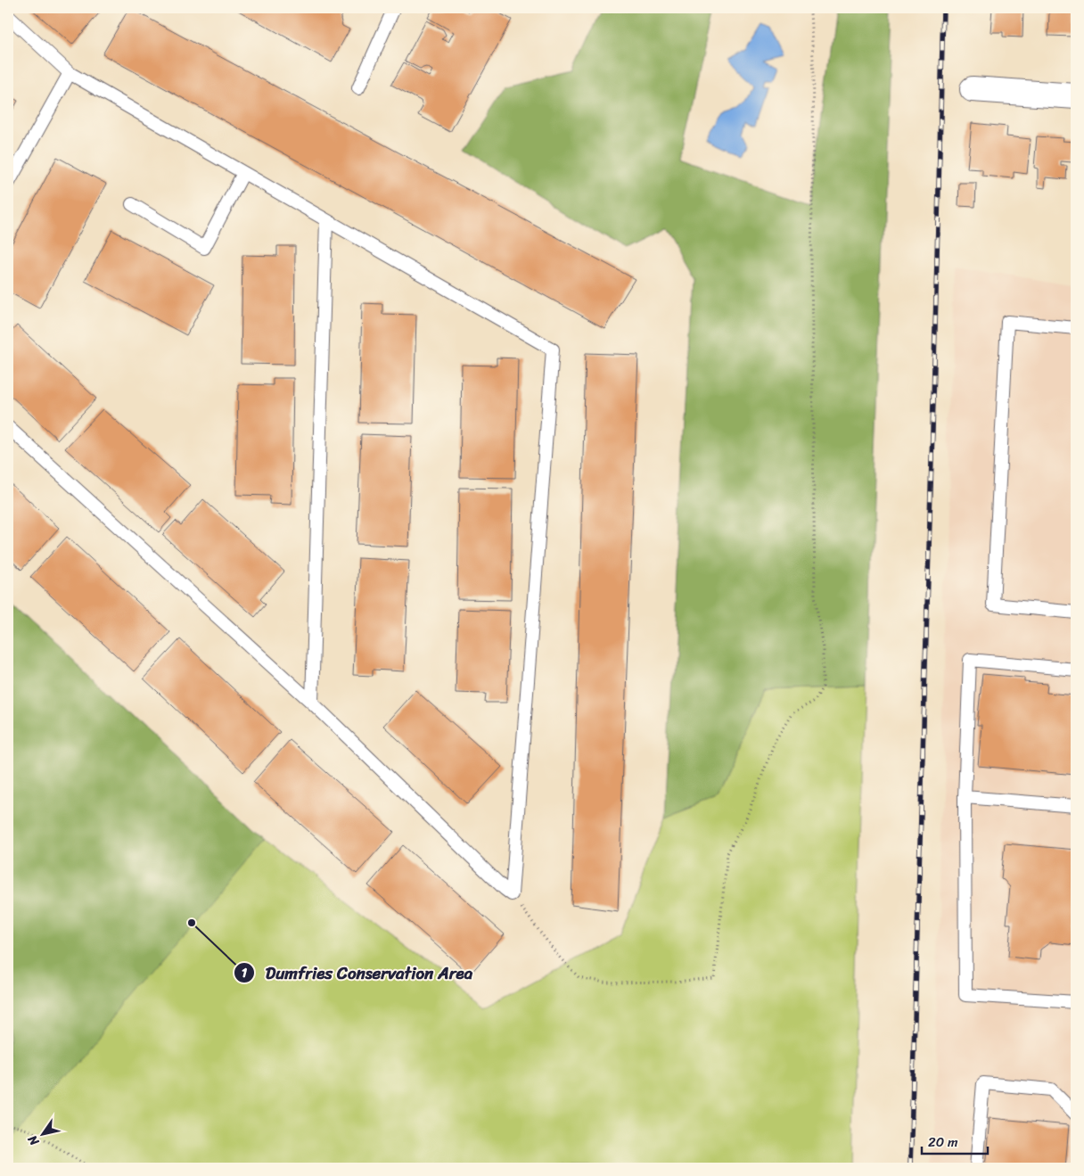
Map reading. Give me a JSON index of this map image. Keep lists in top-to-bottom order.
{
  "places": ["Dumfries Conservation Area"],
  "scale_bar": "20 m",
  "north": "bottom left"
}
